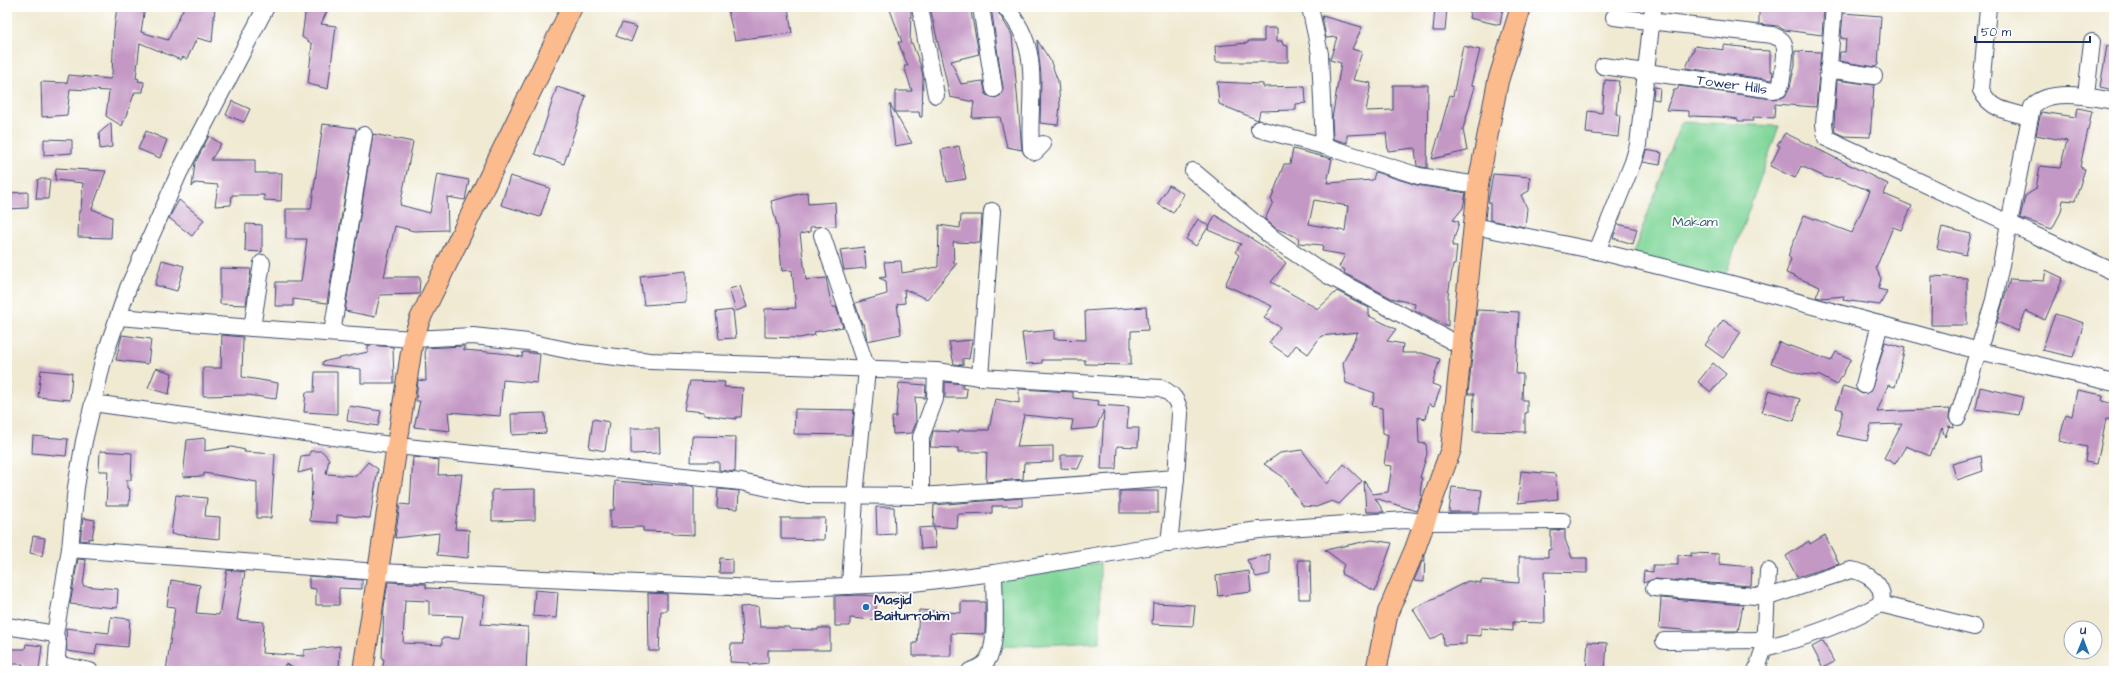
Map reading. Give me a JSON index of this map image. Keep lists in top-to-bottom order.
{
  "streets": {
    "street": ["Tower Hills"]
  },
  "parks": ["Makam"],
  "places": ["Masjid Baiturrohim"],
  "scale_bar": "50 m",
  "north": "top"
}
